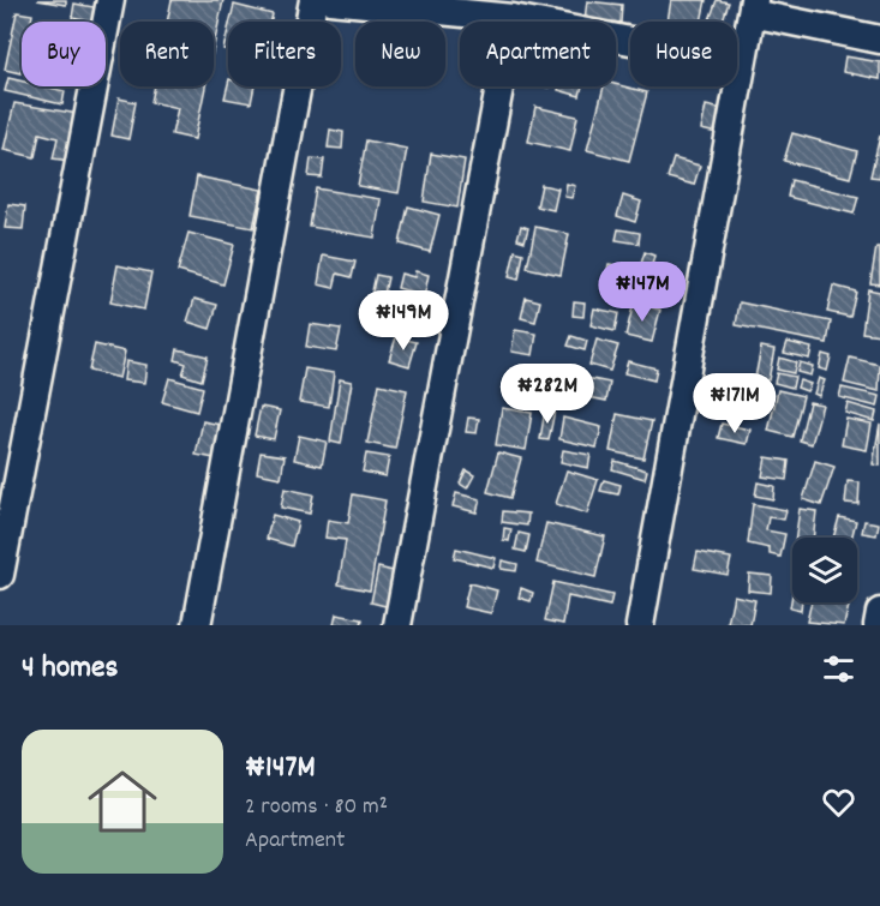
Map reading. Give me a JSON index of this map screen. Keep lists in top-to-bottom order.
{
  "page": {
    "chip": [
      "Buy",
      "Rent",
      "Filters",
      "New",
      "Apartment",
      "House"
    ],
    "price": [
      "₦147M",
      "₦149M",
      "₦282M",
      "₦171M"
    ],
    "heading": "4 homes",
    "list": [
      {
        "name": "₦147M",
        "note": "2 rooms · 80 m² · Apartment"
      }
    ]
  }
}
